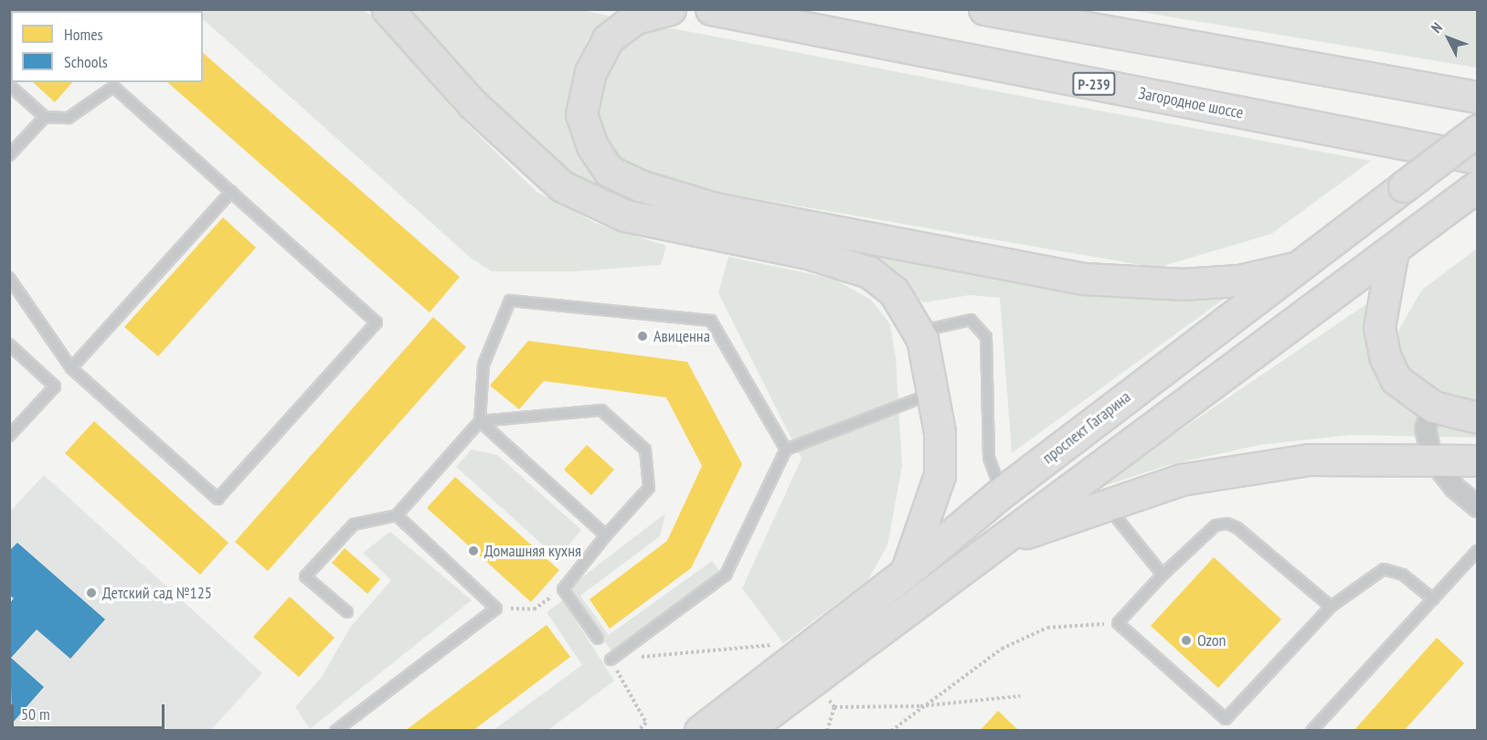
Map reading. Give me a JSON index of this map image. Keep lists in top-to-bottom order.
{
  "streets": {
    "main road": ["Р-239", "Загородное шоссе", "проспект Гагарина"]
  },
  "places": [
    "Авиценна",
    "Домашняя кухня",
    "Детский сад №125",
    "Ozon"
  ],
  "legend": ["Homes", "Schools"],
  "scale_bar": "50 m",
  "north": "top left"
}
